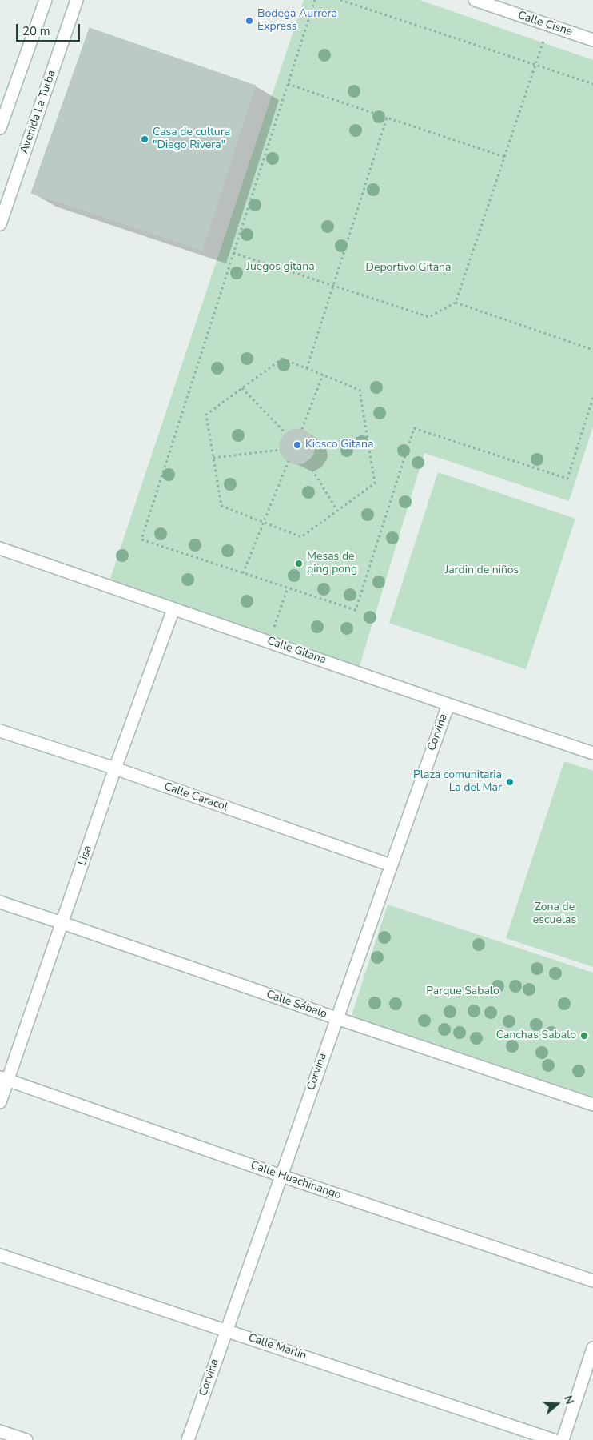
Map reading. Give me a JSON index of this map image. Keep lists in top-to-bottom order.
{
  "streets": {
    "street": [
      "Calle Cisne",
      "Avenida La Turba",
      "Calle Gitana",
      "Corvina",
      "Calle Caracol",
      "Lisa",
      "Calle Sábalo",
      "Calle Huachinango",
      "Calle Marlín"
    ]
  },
  "crossings": [
    ["Calle Gitana", "Corvina"],
    ["Calle Gitana", "Lisa"],
    ["Corvina", "Calle Caracol"],
    ["Corvina", "Calle Sábalo"],
    ["Corvina", "Calle Huachinango"],
    ["Corvina", "Calle Marlín"],
    ["Calle Caracol", "Lisa"],
    ["Lisa", "Calle Sábalo"],
    ["Lisa", "Calle Huachinango"]
  ],
  "parks": [
    "Juegos gitana",
    "Deportivo Gitana",
    "Jardin de niños",
    "Zona de escuelas",
    "Parque Sabalo"
  ],
  "places": [
    "Bodega Aurrera Express",
    "Casa de cultura \"Diego Rivera\"",
    "Kiosco Gitana",
    "Mesas de ping pong",
    "Plaza comunitaria La del Mar",
    "Canchas Sabalo"
  ],
  "scale_bar": "20 m",
  "north": "right"
}
